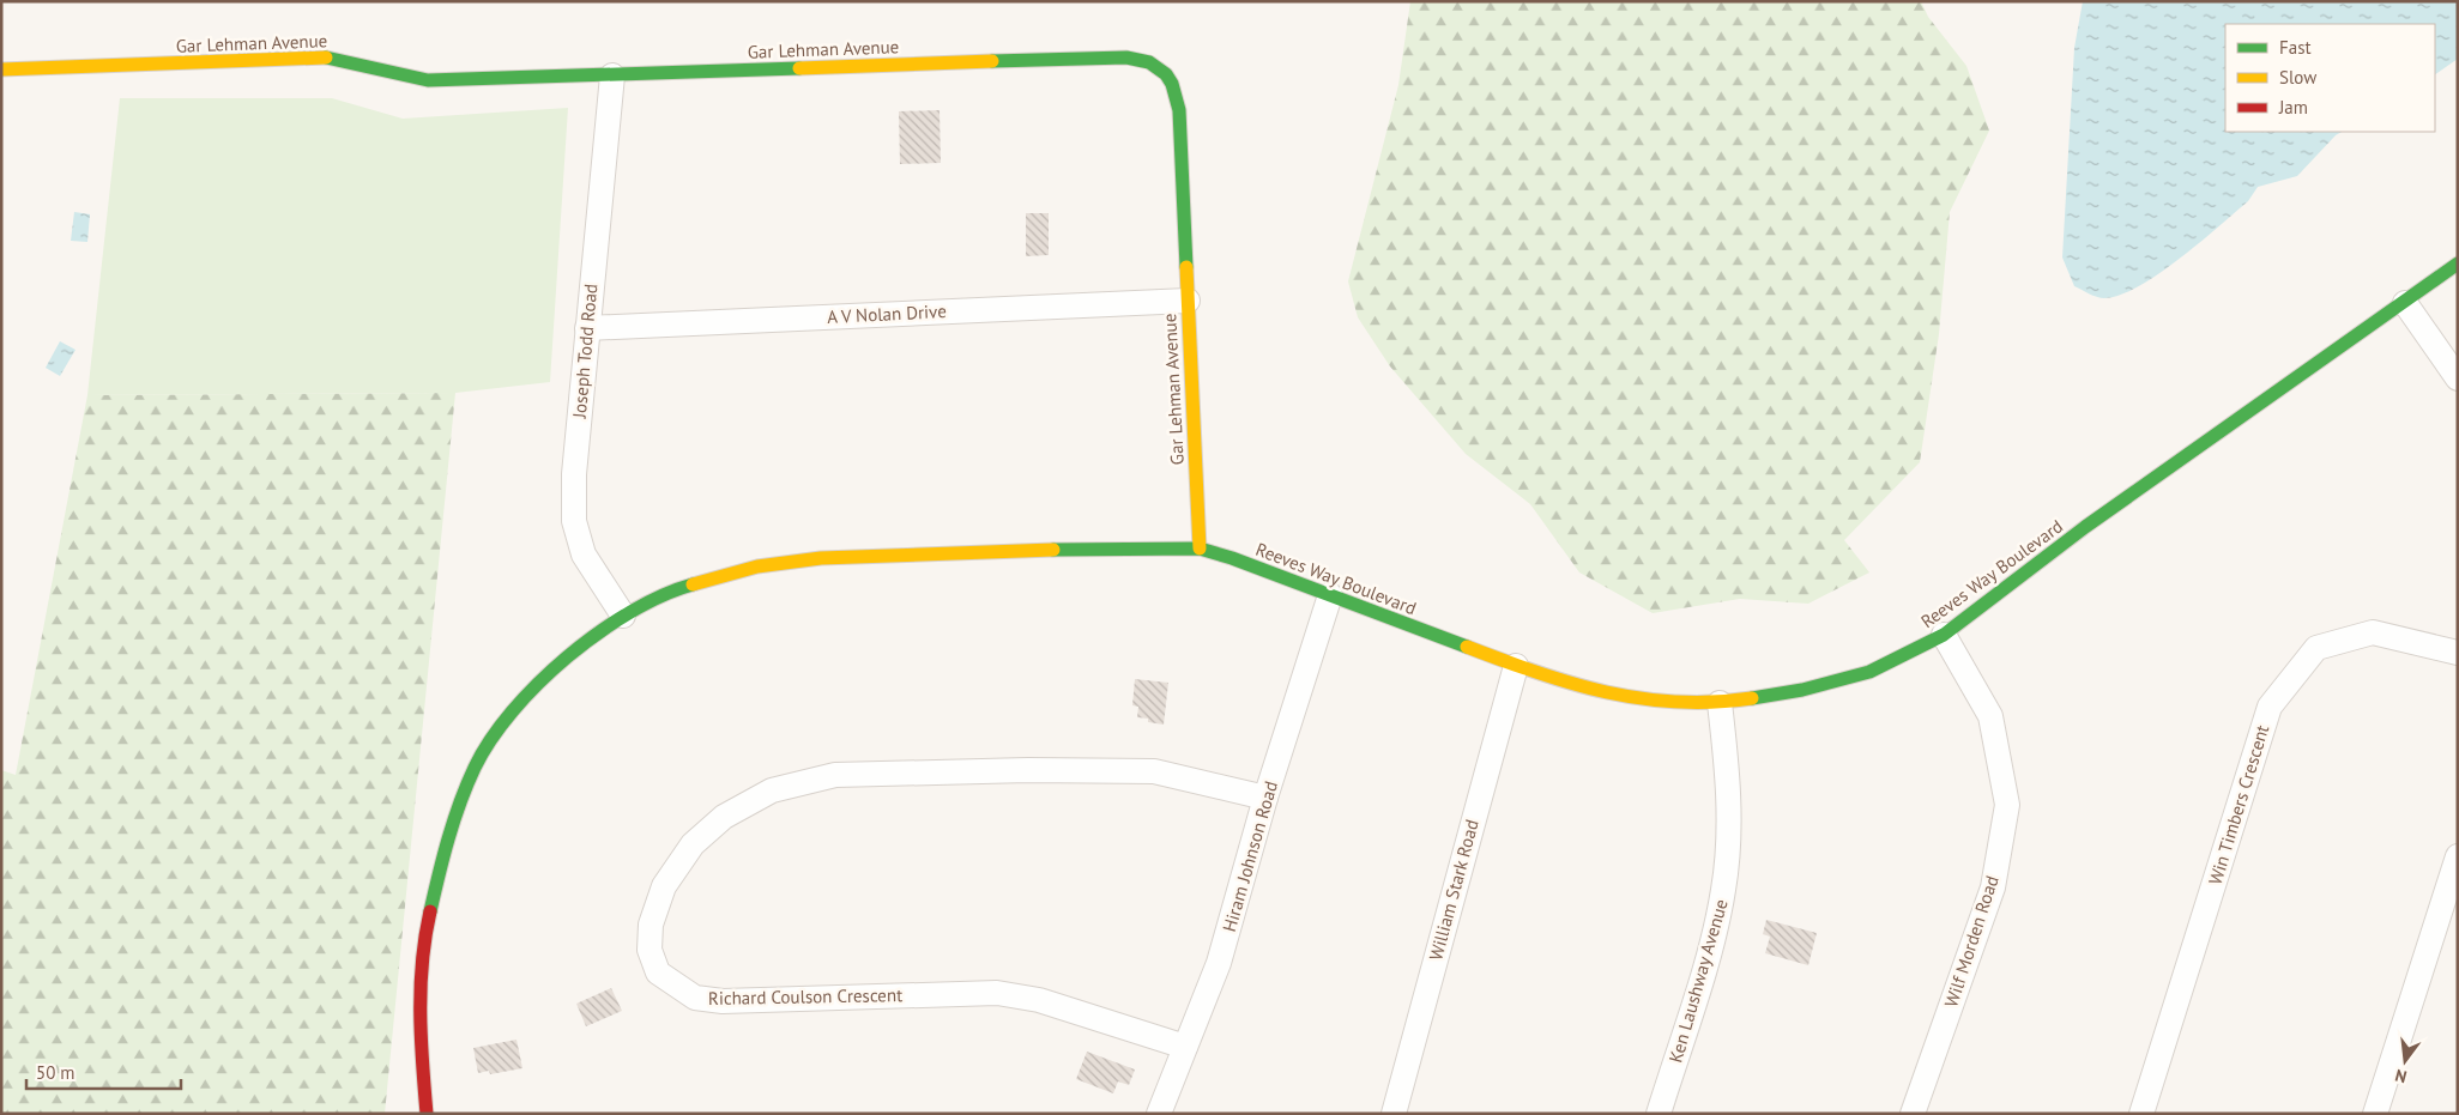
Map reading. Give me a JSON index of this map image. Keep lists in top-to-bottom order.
{
  "streets": {
    "street": [
      "Gar Lehman Avenue",
      "A V Nolan Drive",
      "Joseph Todd Road",
      "Reeves Way Boulevard",
      "Win Timbers Crescent",
      "Hiram Johnson Road",
      "William Stark Road",
      "Wilf Morden Road",
      "Ken Laushway Avenue",
      "Richard Coulson Crescent"
    ]
  },
  "crossings": [
    ["Gar Lehman Avenue", "A V Nolan Drive"],
    ["Gar Lehman Avenue", "Joseph Todd Road"],
    ["Gar Lehman Avenue", "Reeves Way Boulevard"],
    ["A V Nolan Drive", "Joseph Todd Road"],
    ["Joseph Todd Road", "Reeves Way Boulevard"],
    ["Reeves Way Boulevard", "Hiram Johnson Road"],
    ["Reeves Way Boulevard", "William Stark Road"],
    ["Reeves Way Boulevard", "Wilf Morden Road"],
    ["Reeves Way Boulevard", "Ken Laushway Avenue"],
    ["Hiram Johnson Road", "Richard Coulson Crescent"]
  ],
  "legend": ["Fast", "Slow", "Jam"],
  "scale_bar": "50 m",
  "north": "bottom"
}
